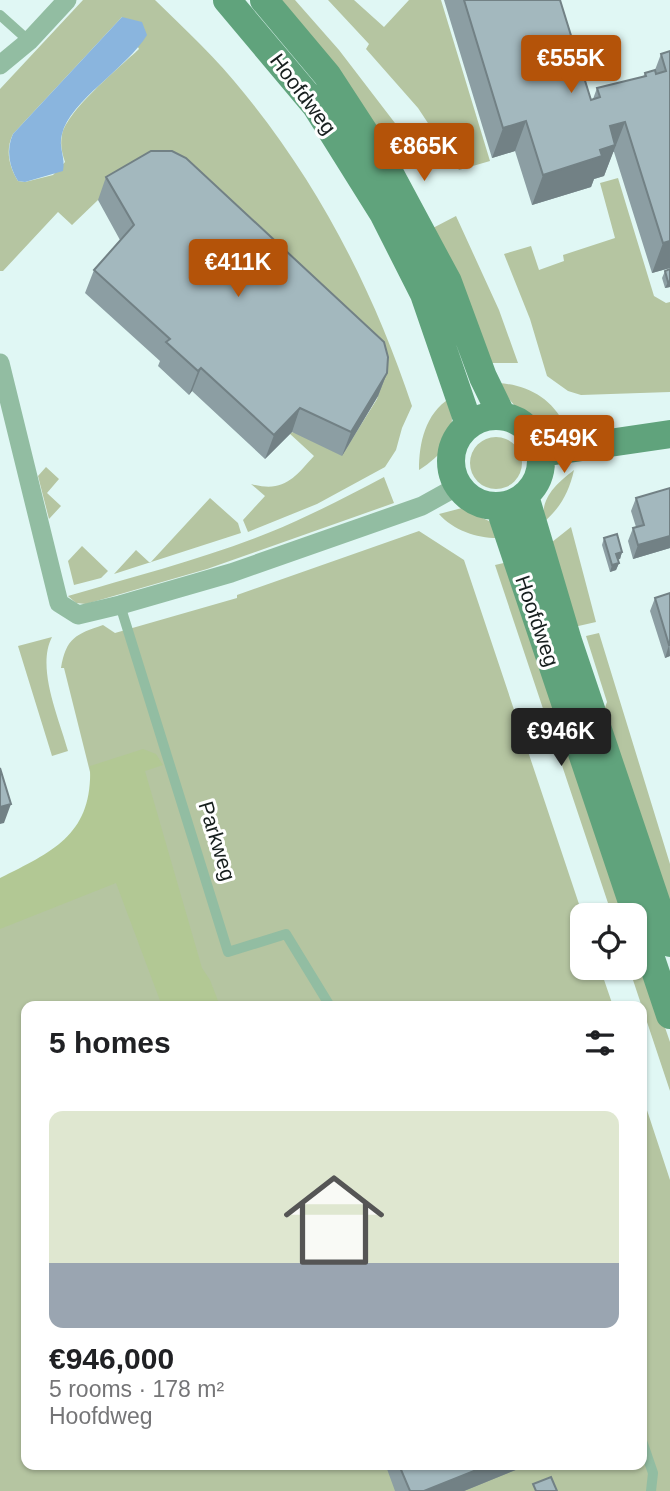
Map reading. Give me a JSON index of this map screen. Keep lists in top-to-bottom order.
{
  "streets": {
    "main road": ["Hoofdweg"],
    "lane": ["Parkweg"]
  },
  "page": {
    "price": [
      "€555K",
      "€865K",
      "€411K",
      "€549K",
      "€946K"
    ],
    "heading": "5 homes",
    "list": [
      {
        "name": "€946,000",
        "note": "5 rooms · 178 m² · Hoofdweg"
      }
    ]
  }
}
